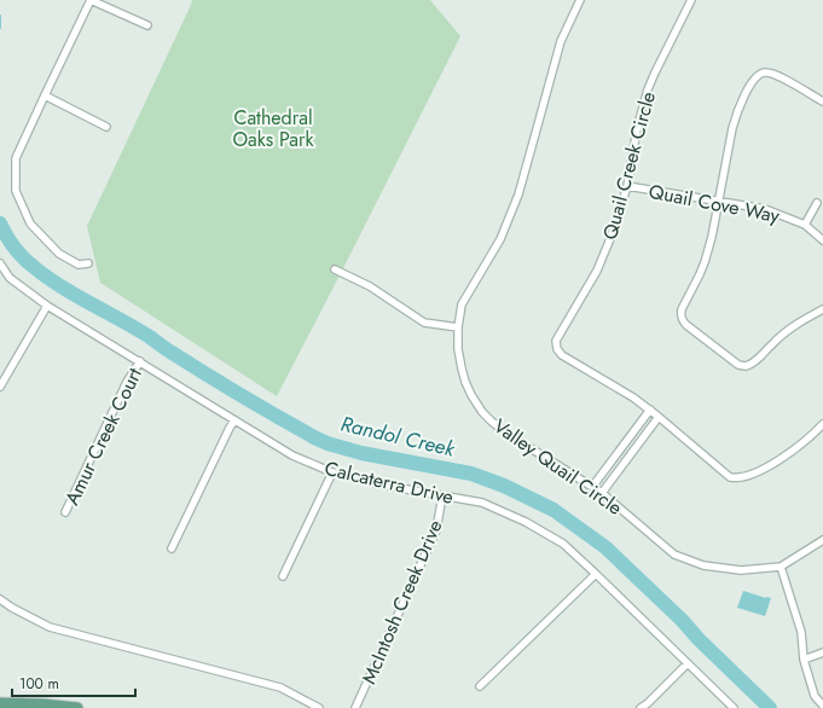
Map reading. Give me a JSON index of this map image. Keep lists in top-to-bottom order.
{
  "streets": {
    "street": [
      "Quail Creek Circle",
      "Quail Cove Way",
      "Amur Creek Court",
      "Valley Quail Circle",
      "Calcaterra Drive",
      "McIntosh Creek Drive"
    ]
  },
  "crossings": [
    ["Quail Creek Circle", "Quail Cove Way"],
    ["Amur Creek Court", "Calcaterra Drive"],
    ["Calcaterra Drive", "McIntosh Creek Drive"]
  ],
  "water": ["Randol Creek"],
  "parks": ["Cathedral Oaks Park"],
  "scale_bar": "100 m"
}
